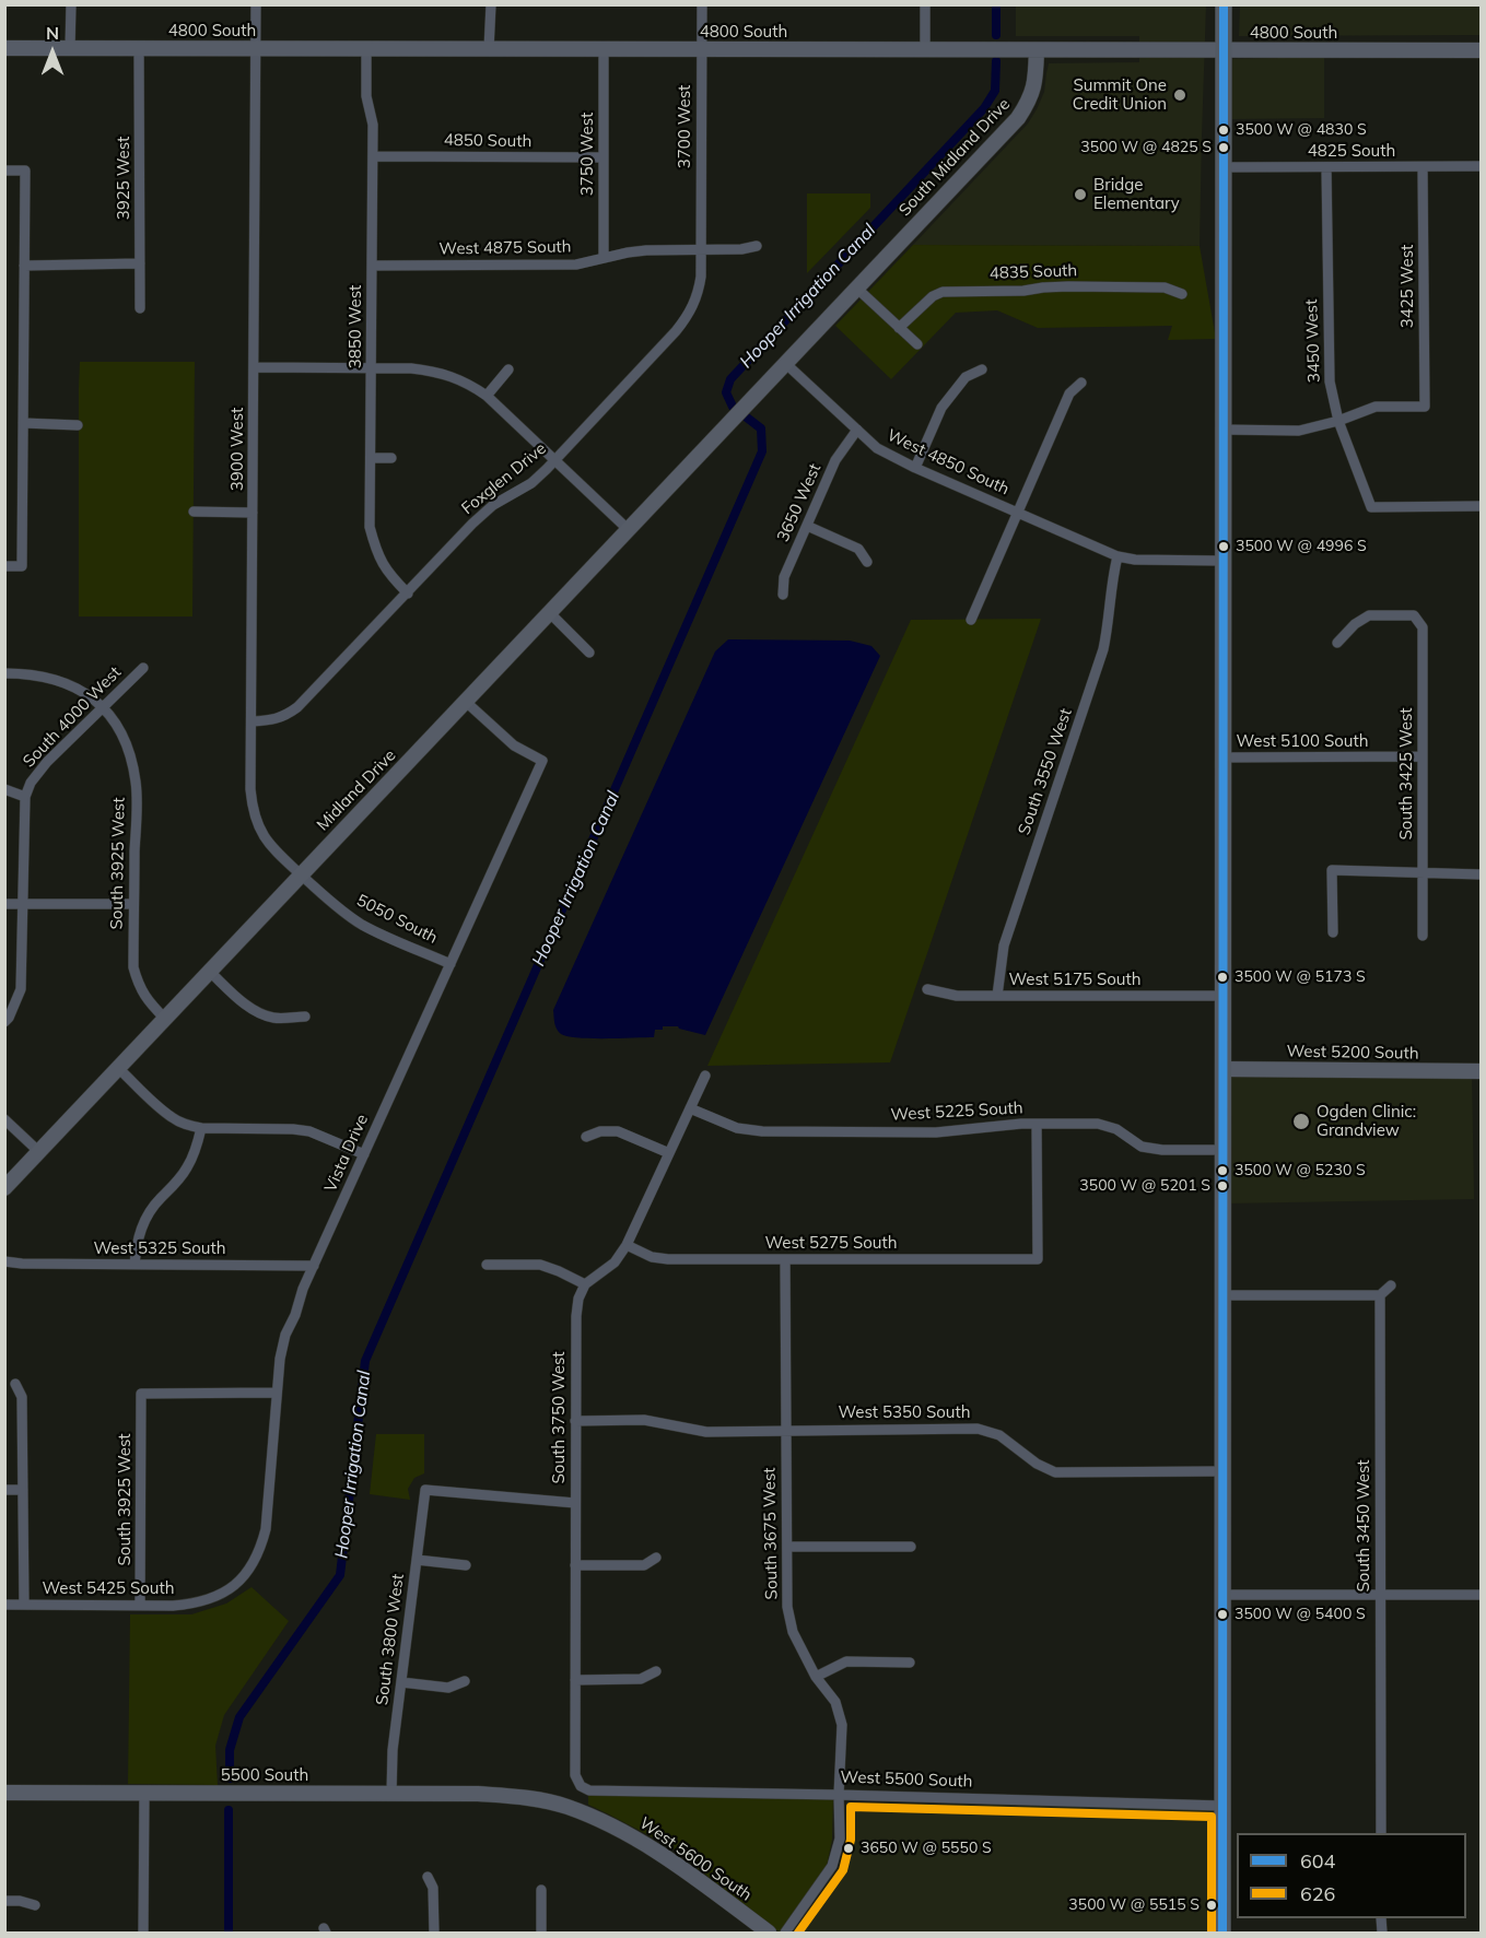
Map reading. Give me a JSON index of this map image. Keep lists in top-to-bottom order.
{
  "streets": {
    "street": [
      "4800 South",
      "3700 West",
      "4850 South",
      "4825 South",
      "3750 West",
      "South Midland Drive",
      "3925 West",
      "West 4875 South",
      "4835 South",
      "3425 West",
      "3850 West",
      "3450 West",
      "3900 West",
      "West 4850 South",
      "Foxglen Drive",
      "3650 West",
      "South 4000 West",
      "West 5100 South",
      "South 3550 West",
      "South 3425 West",
      "Midland Drive",
      "South 3925 West",
      "5050 South",
      "West 5175 South",
      "West 5200 South",
      "West 5225 South",
      "Vista Drive",
      "West 5275 South",
      "West 5325 South",
      "West 5350 South",
      "South 3750 West",
      "South 3450 West",
      "South 3675 West",
      "West 5425 South",
      "South 3800 West",
      "5500 South",
      "West 5500 South",
      "West 5600 South"
    ]
  },
  "crossings": [
    ["4800 South", "3700 West"],
    ["4800 South", "3750 West"],
    ["4800 South", "South Midland Drive"],
    ["4800 South", "3925 West"],
    ["4800 South", "3850 West"],
    ["4800 South", "3900 West"],
    ["3700 West", "West 4875 South"],
    ["3700 West", "Foxglen Drive"],
    ["4850 South", "3750 West"],
    ["4850 South", "3850 West"],
    ["4825 South", "3425 West"],
    ["4825 South", "3450 West"],
    ["3750 West", "West 4875 South"],
    ["South Midland Drive", "West 4850 South"],
    ["South Midland Drive", "Midland Drive"],
    ["West 4875 South", "3850 West"],
    ["West 4875 South", "Foxglen Drive"],
    ["3425 West", "3450 West"],
    ["3850 West", "Foxglen Drive"],
    ["3900 West", "Foxglen Drive"],
    ["3900 West", "Midland Drive"],
    ["3900 West", "5050 South"],
    ["West 4850 South", "3650 West"],
    ["West 4850 South", "South 3550 West"],
    ["South 4000 West", "South 3925 West"],
    ["West 5100 South", "South 3425 West"],
    ["South 3550 West", "West 5175 South"],
    ["Midland Drive", "South 3925 West"],
    ["Midland Drive", "5050 South"],
    ["Midland Drive", "Vista Drive"],
    ["South 3925 West", "Vista Drive"],
    ["South 3925 West", "West 5425 South"],
    ["5050 South", "Vista Drive"],
    ["West 5225 South", "West 5275 South"],
    ["Vista Drive", "West 5325 South"],
    ["Vista Drive", "West 5425 South"],
    ["West 5275 South", "South 3675 West"],
    ["West 5350 South", "South 3750 West"],
    ["West 5350 South", "South 3675 West"],
    ["South 3750 West", "South 3800 West"],
    ["South 3750 West", "West 5500 South"],
    ["South 3675 West", "West 5500 South"],
    ["South 3800 West", "5500 South"],
    ["5500 South", "West 5600 South"]
  ],
  "water": ["Hooper Irrigation Canal"],
  "places": [
    "Summit One Credit Union",
    "3500 W @ 4830 S",
    "3500 W @ 4825 S",
    "Bridge Elementary",
    "3500 W @ 4996 S",
    "3500 W @ 5173 S",
    "Ogden Clinic: Grandview",
    "3500 W @ 5230 S",
    "3500 W @ 5201 S",
    "3500 W @ 5400 S",
    "3650 W @ 5550 S",
    "3500 W @ 5515 S"
  ],
  "lines": ["transit line 604", "transit line 626"],
  "legend": ["604", "626"],
  "north": "top"
}
